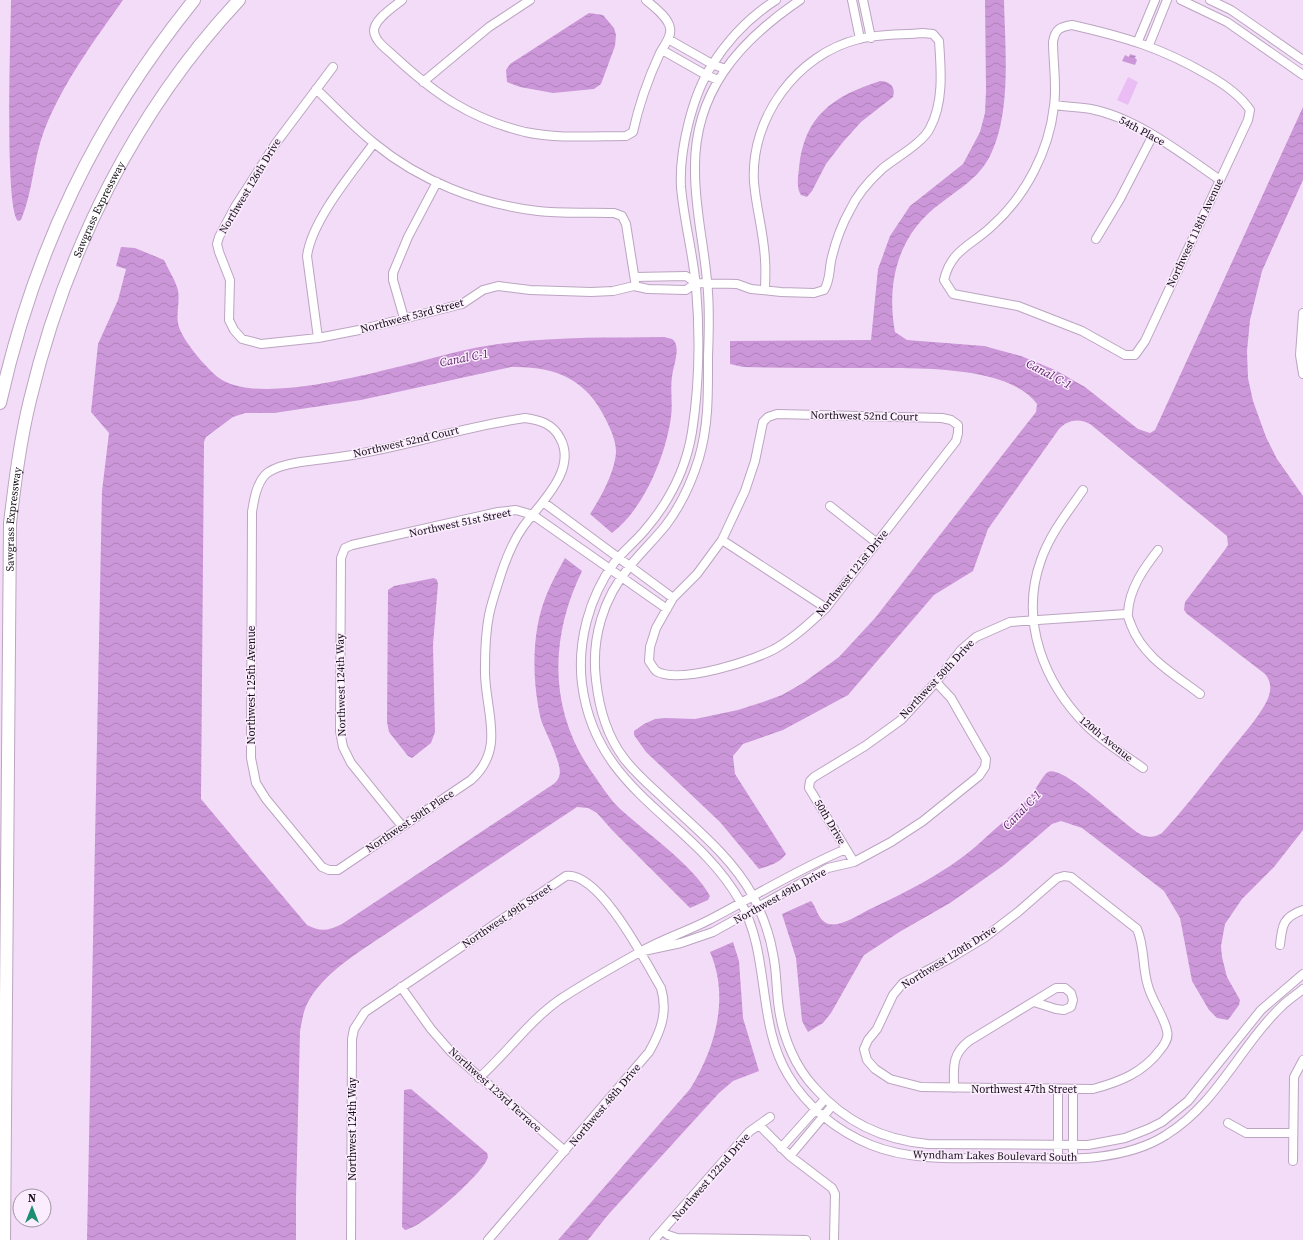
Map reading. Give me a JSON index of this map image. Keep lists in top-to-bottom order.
{
  "streets": {
    "highway": ["Sawgrass Expressway"],
    "street": [
      "54th Place",
      "Northwest 126th Drive",
      "Northwest 118th Avenue",
      "Northwest 53rd Street",
      "Northwest 52nd Court",
      "Northwest 51st Street",
      "Northwest 121st Drive",
      "Northwest 50th Drive",
      "Northwest 125th Avenue",
      "Northwest 124th Way",
      "120th Avenue",
      "Northwest 50th Place",
      "50th Drive",
      "Northwest 49th Drive",
      "Northwest 49th Street",
      "Northwest 120th Drive",
      "Northwest 47th Street",
      "Northwest 123rd Terrace",
      "Northwest 48th Drive",
      "Wyndham Lakes Boulevard South",
      "Northwest 122nd Drive"
    ]
  },
  "crossings": [
    ["54th Place", "Northwest 118th Avenue"],
    ["Northwest 126th Drive", "Northwest 53rd Street"],
    ["Northwest 53rd Street", "Wyndham Lakes Boulevard South"],
    ["Northwest 52nd Court", "Northwest 121st Drive"],
    ["Northwest 52nd Court", "Northwest 125th Avenue"],
    ["Northwest 51st Street", "Northwest 121st Drive"],
    ["Northwest 51st Street", "Northwest 124th Way"],
    ["Northwest 51st Street", "Northwest 50th Place"],
    ["Northwest 51st Street", "Wyndham Lakes Boulevard South"],
    ["Northwest 50th Drive", "120th Avenue"],
    ["Northwest 50th Drive", "50th Drive"],
    ["Northwest 50th Drive", "Northwest 49th Drive"],
    ["Northwest 125th Avenue", "Northwest 50th Place"],
    ["Northwest 124th Way", "Northwest 50th Place"],
    ["Northwest 124th Way", "Northwest 49th Street"],
    ["50th Drive", "Northwest 49th Drive"],
    ["Northwest 49th Drive", "Northwest 49th Street"],
    ["Northwest 49th Drive", "Northwest 123rd Terrace"],
    ["Northwest 49th Drive", "Northwest 48th Drive"],
    ["Northwest 49th Drive", "Wyndham Lakes Boulevard South"],
    ["Northwest 49th Street", "Northwest 123rd Terrace"],
    ["Northwest 49th Street", "Northwest 48th Drive"],
    ["Northwest 120th Drive", "Northwest 47th Street"],
    ["Northwest 123rd Terrace", "Northwest 48th Drive"]
  ],
  "water": ["Canal C-1"],
  "north": "top"
}
